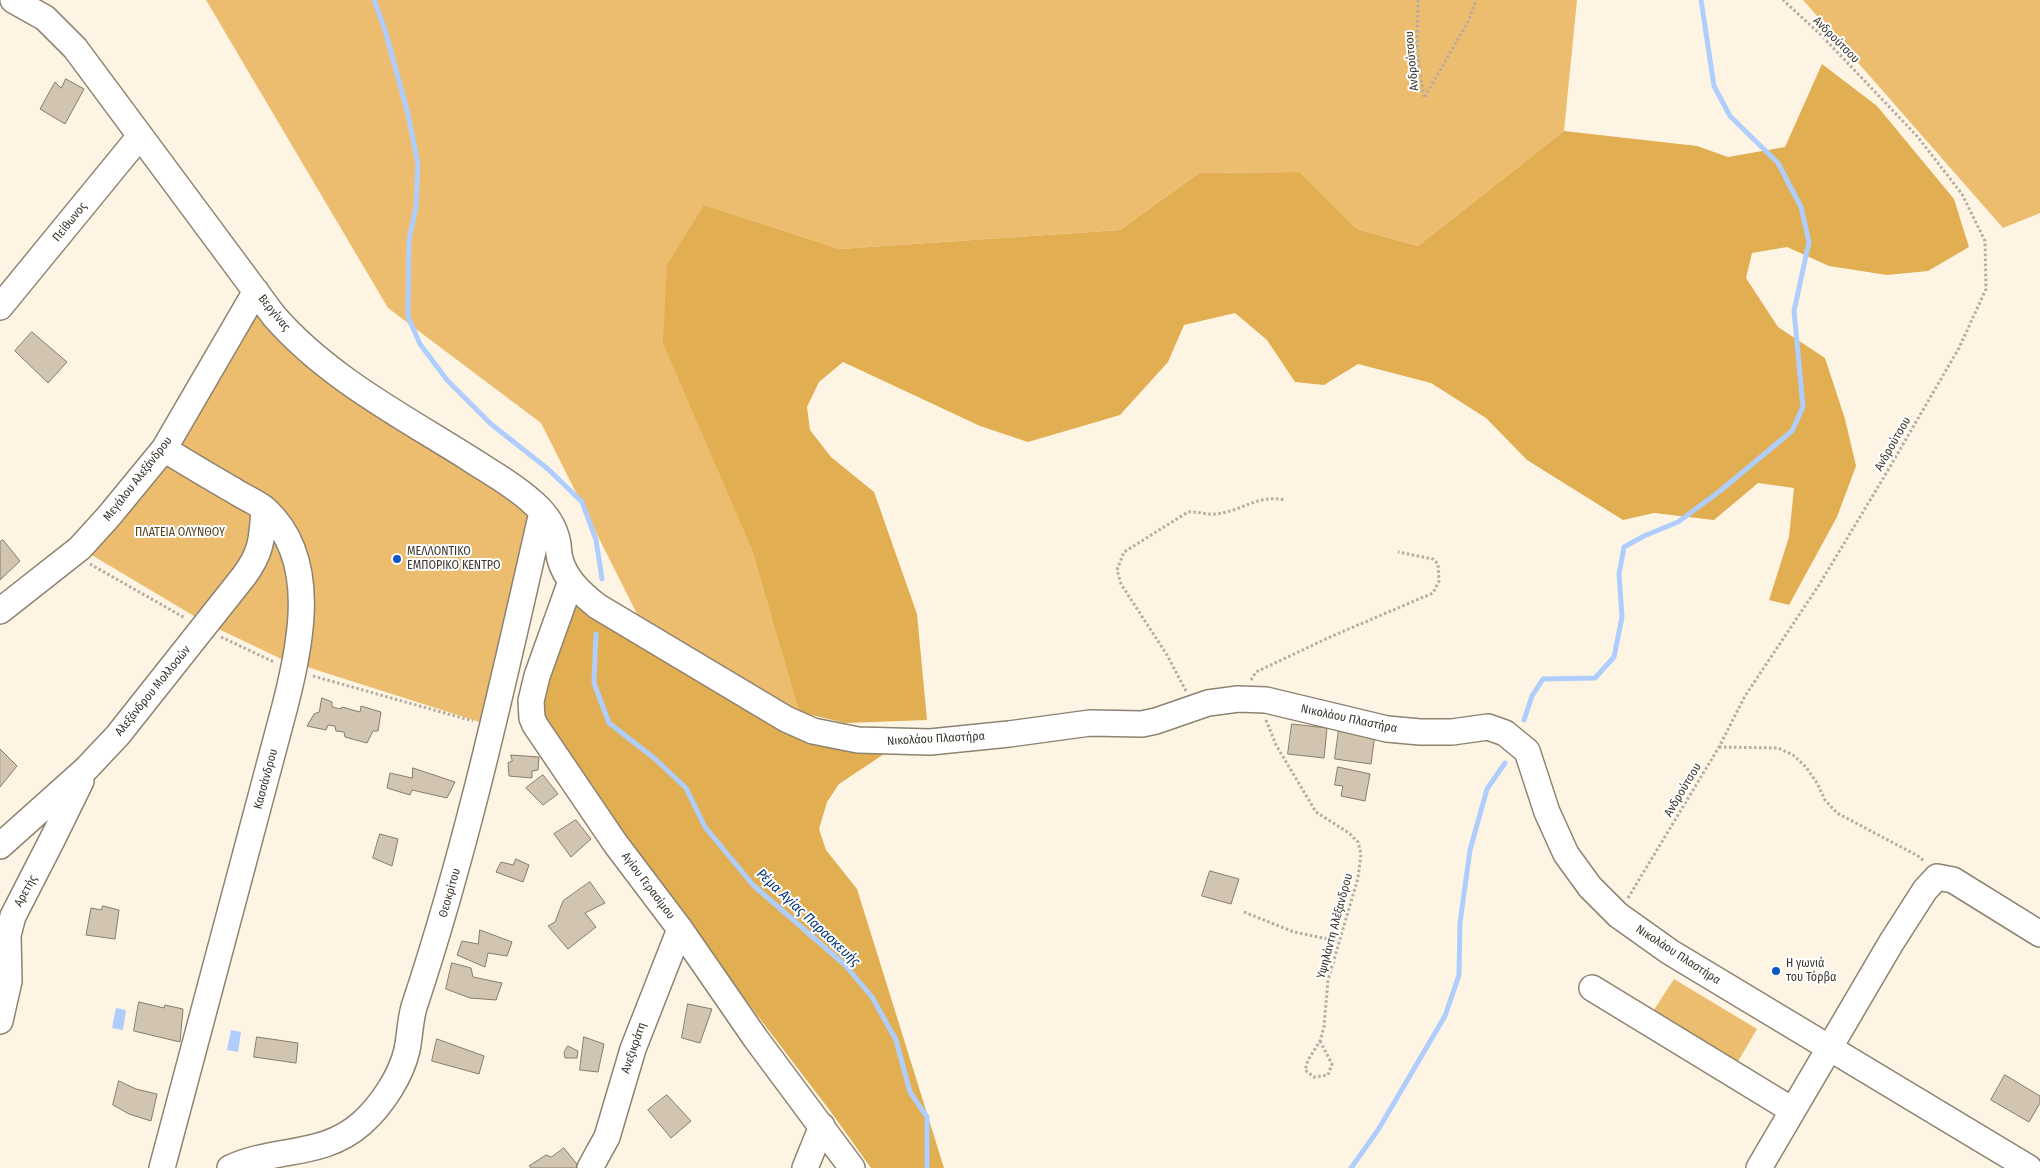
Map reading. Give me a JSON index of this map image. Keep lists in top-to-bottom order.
{
  "streets": {
    "street": [
      "Πείθωνος",
      "Βεργίνας",
      "Μεγάλου Αλεξάνδρου",
      "Αλεξάνδρου Μολλοσών",
      "Νικολάου Πλαστήρα",
      "Κασσάνδρου",
      "Αγίου Γερασίμου",
      "Αρετής",
      "Θεοκρίτου",
      "Ανεξικράτη"
    ],
    "path": ["Ανδρούτσου", "Υψηλάντη Αλέξανδρου"]
  },
  "crossings": [
    ["Ανδρούτσου", "Νικολάου Πλαστήρα"],
    ["Πείθωνος", "Βεργίνας"],
    ["Βεργίνας", "Μεγάλου Αλεξάνδρου"],
    ["Βεργίνας", "Νικολάου Πλαστήρα"],
    ["Βεργίνας", "Αγίου Γερασίμου"],
    ["Βεργίνας", "Θεοκρίτου"],
    ["Μεγάλου Αλεξάνδρου", "Κασσάνδρου"],
    ["Αλεξάνδρου Μολλοσών", "Κασσάνδρου"],
    ["Αλεξάνδρου Μολλοσών", "Αρετής"],
    ["Νικολάου Πλαστήρα", "Αγίου Γερασίμου"],
    ["Νικολάου Πλαστήρα", "Υψηλάντη Αλέξανδρου"],
    ["Αγίου Γερασίμου", "Ανεξικράτη"]
  ],
  "water": ["Ρέμα Αγίας Παρασκευής"],
  "parks": ["ΠΛΑΤΕΙΑ ΟΛΥΝΘΟΥ"],
  "places": ["ΜΕΛΛΟΝΤΙΚΟ ΕΜΠΟΡΙΚΟ ΚΕΝΤΡΟ", "Η γωνιά του Τόρβα"]
}
